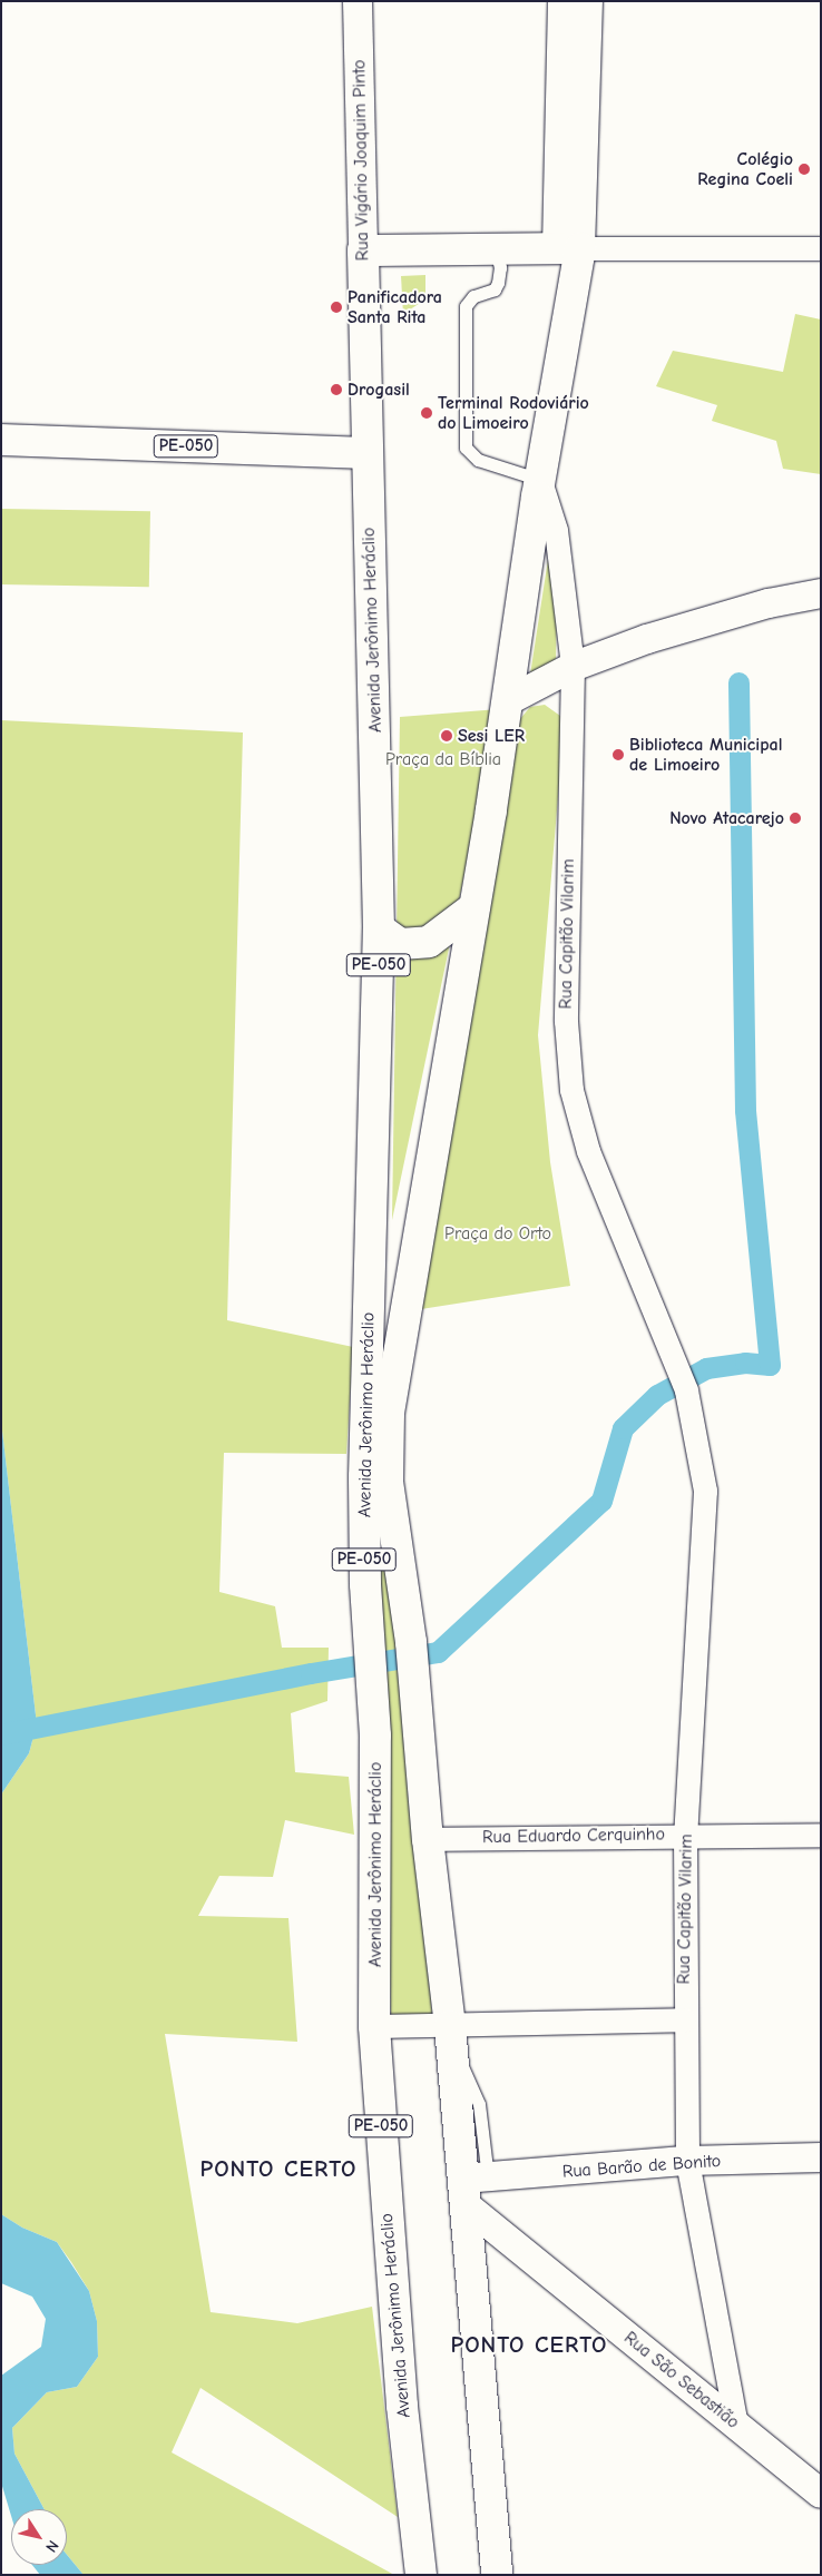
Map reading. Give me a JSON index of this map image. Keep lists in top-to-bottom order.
{
  "streets": {
    "main road": ["Rua Vigário Joaquim Pinto", "PE-050", "Avenida Jerônimo Heráclio"],
    "street": [
      "Rua Capitão Vilarim",
      "Rua Eduardo Cerquinho",
      "Rua Barão de Bonito",
      "Rua São Sebastião"
    ]
  },
  "crossings": [
    ["Rua Vigário Joaquim Pinto", "PE-050"],
    ["Rua Vigário Joaquim Pinto", "Avenida Jerônimo Heráclio"],
    ["PE-050", "Avenida Jerônimo Heráclio"],
    ["PE-050", "Rua Capitão Vilarim"],
    ["Avenida Jerônimo Heráclio", "Rua Capitão Vilarim"],
    ["Avenida Jerônimo Heráclio", "Rua Eduardo Cerquinho"],
    ["Avenida Jerônimo Heráclio", "Rua Barão de Bonito"],
    ["Avenida Jerônimo Heráclio", "Rua São Sebastião"],
    ["Rua Capitão Vilarim", "Rua Eduardo Cerquinho"],
    ["Rua Capitão Vilarim", "Rua Barão de Bonito"],
    ["Rua Capitão Vilarim", "Rua São Sebastião"],
    ["Rua Barão de Bonito", "Rua São Sebastião"]
  ],
  "districts": ["PONTO CERTO", "PONTO CERTO"],
  "parks": ["Praça da Bíblia", "Praça do Orto"],
  "places": [
    "Colégio Regina Coeli",
    "Panificadora Santa Rita",
    "Drogasil",
    "Terminal Rodoviário do Limoeiro",
    "Sesi LER",
    "Biblioteca Municipal de Limoeiro",
    "Novo Atacarejo"
  ],
  "north": "bottom right"
}
